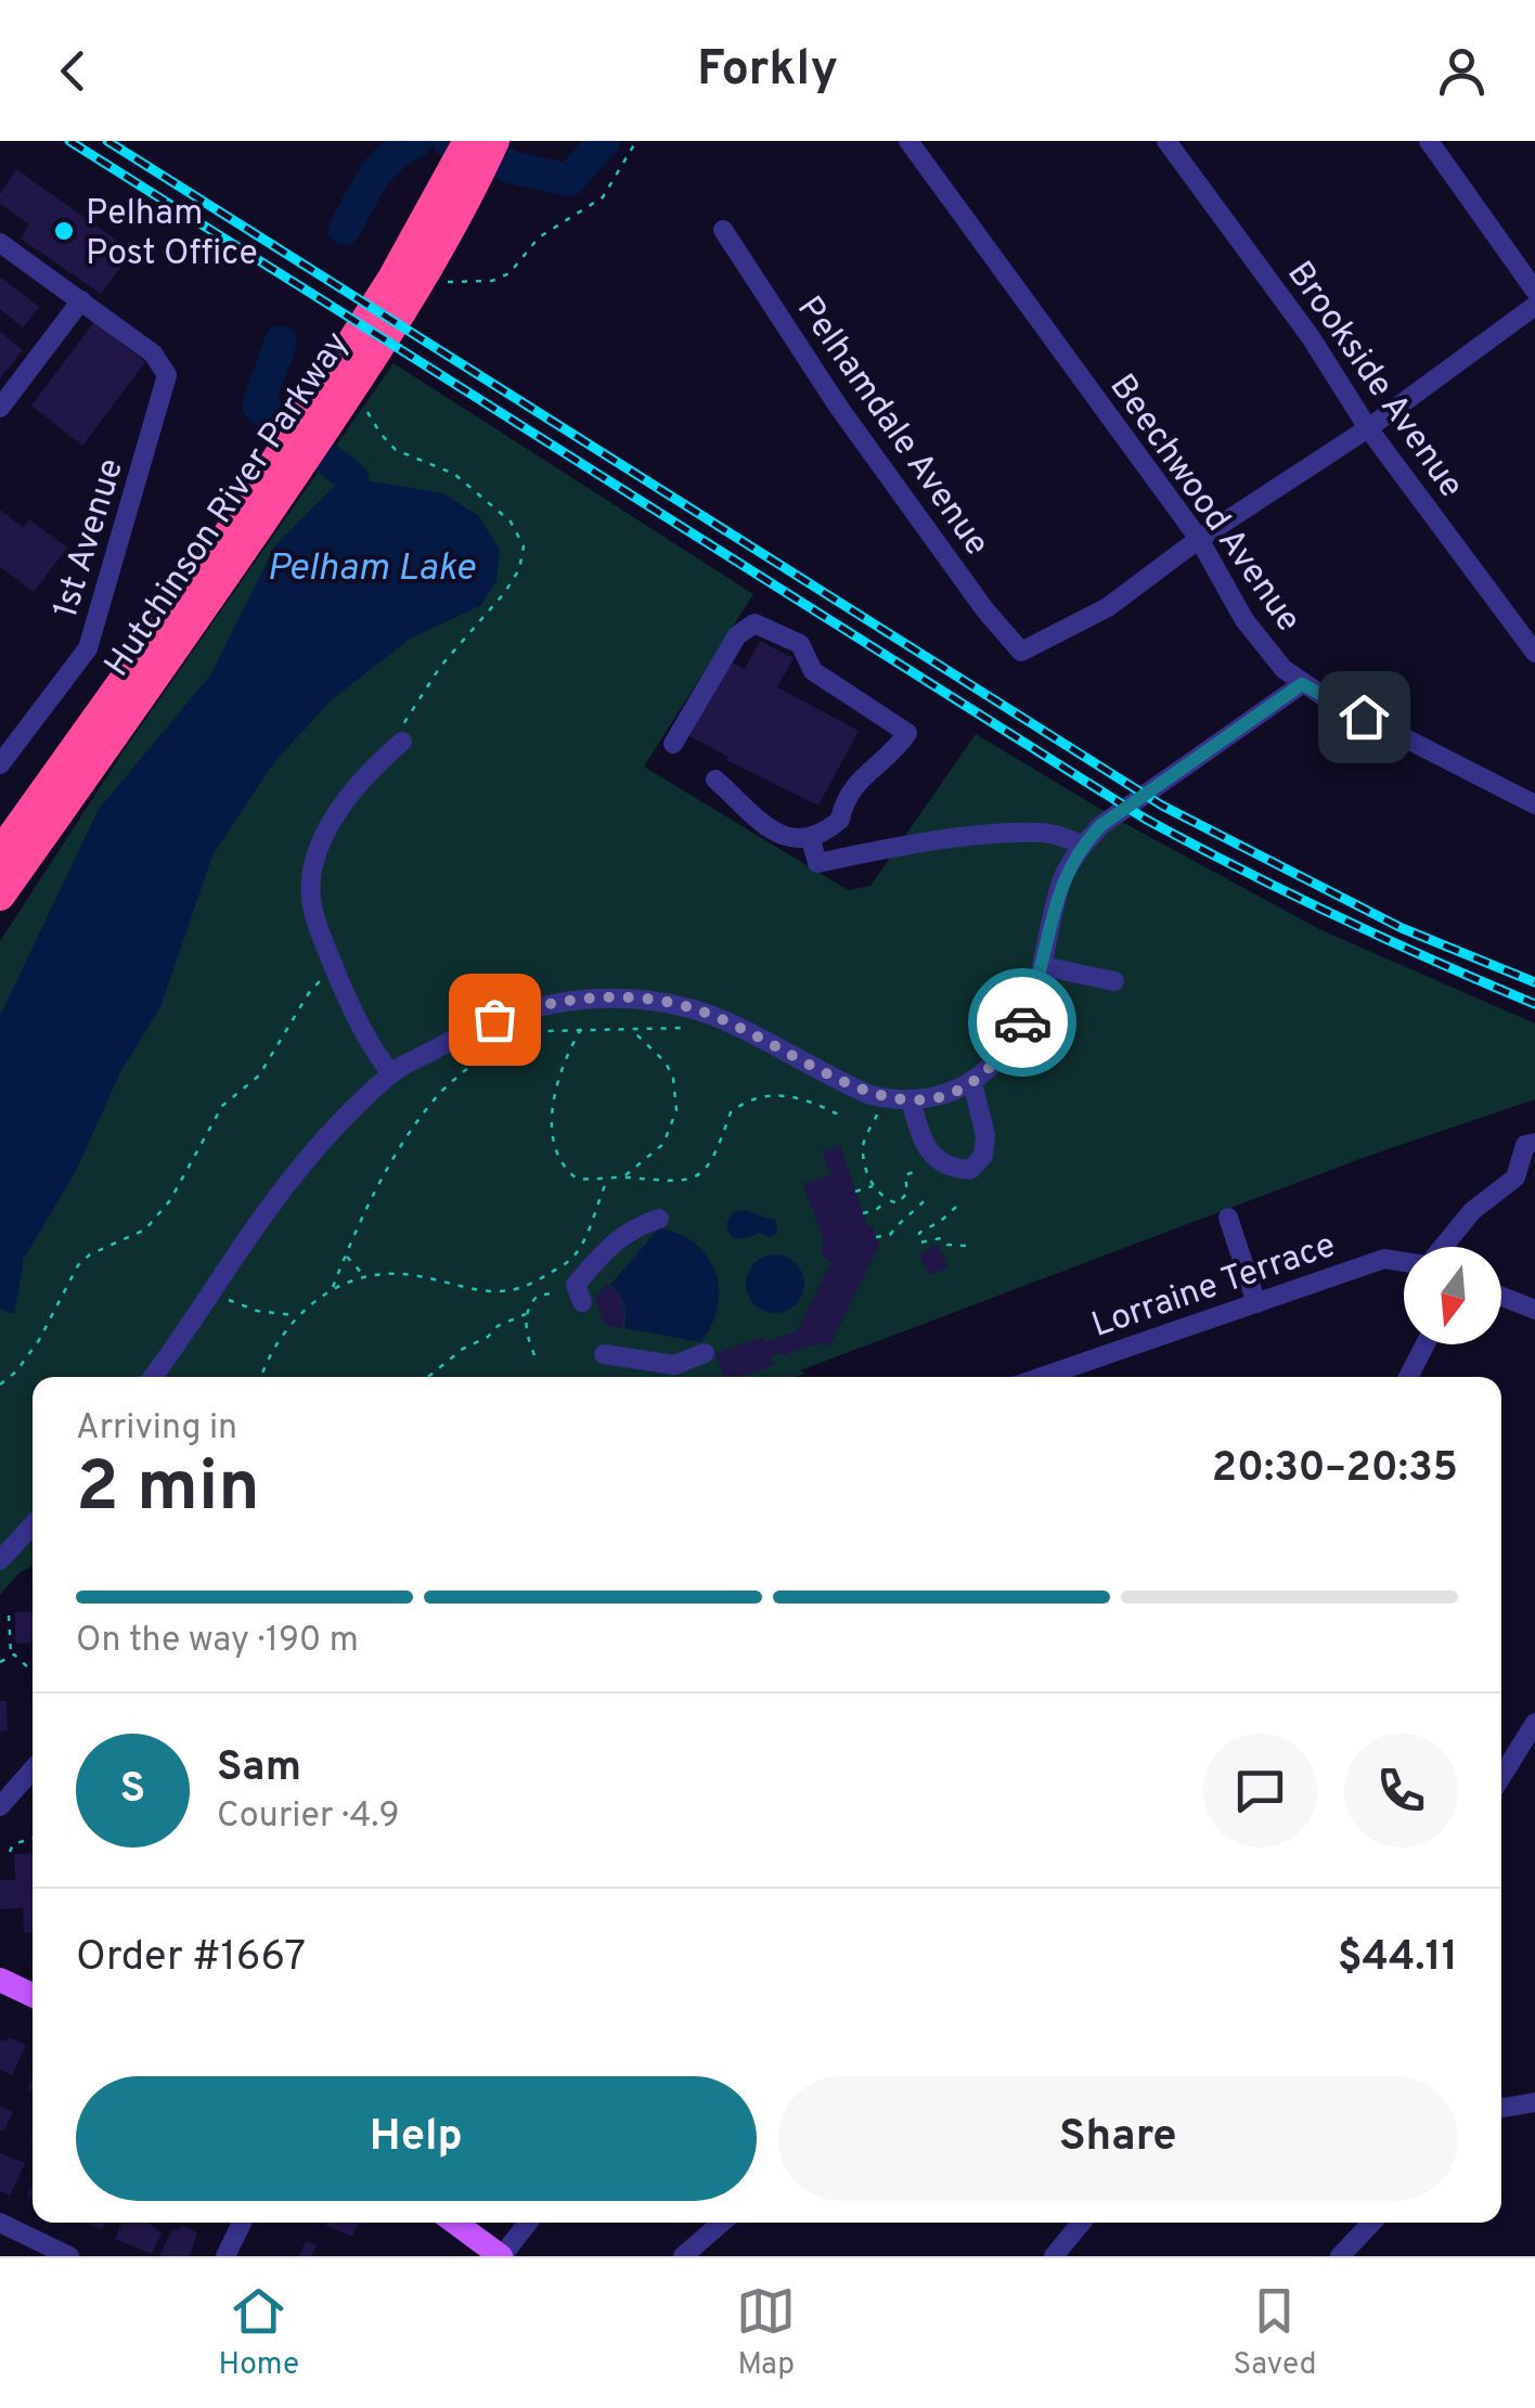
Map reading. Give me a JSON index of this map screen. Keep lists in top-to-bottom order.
{
  "streets": {
    "highway": ["Hutchinson River Parkway"],
    "street": [
      "Brookside Avenue",
      "Pelhamdale Avenue",
      "Beechwood Avenue",
      "1st Avenue",
      "Lorraine Terrace"
    ]
  },
  "crossings": [
    ["Pelhamdale Avenue", "Beechwood Avenue"]
  ],
  "water": ["Pelham Lake"],
  "places": ["Pelham Post Office"],
  "north": "bottom",
  "page": {
    "header": "Forkly",
    "heading": ["2 min", "Arriving in", "20:30–20:35"],
    "panel": [
      "Sam",
      "Courier · 4.9",
      "Order #1667",
      "$44.11"
    ],
    "bar": "On the way · 190 m",
    "round": "S",
    "buttons": ["Help", "Share"],
    "tabs": ["Home", "Map", "Saved"]
  }
}
